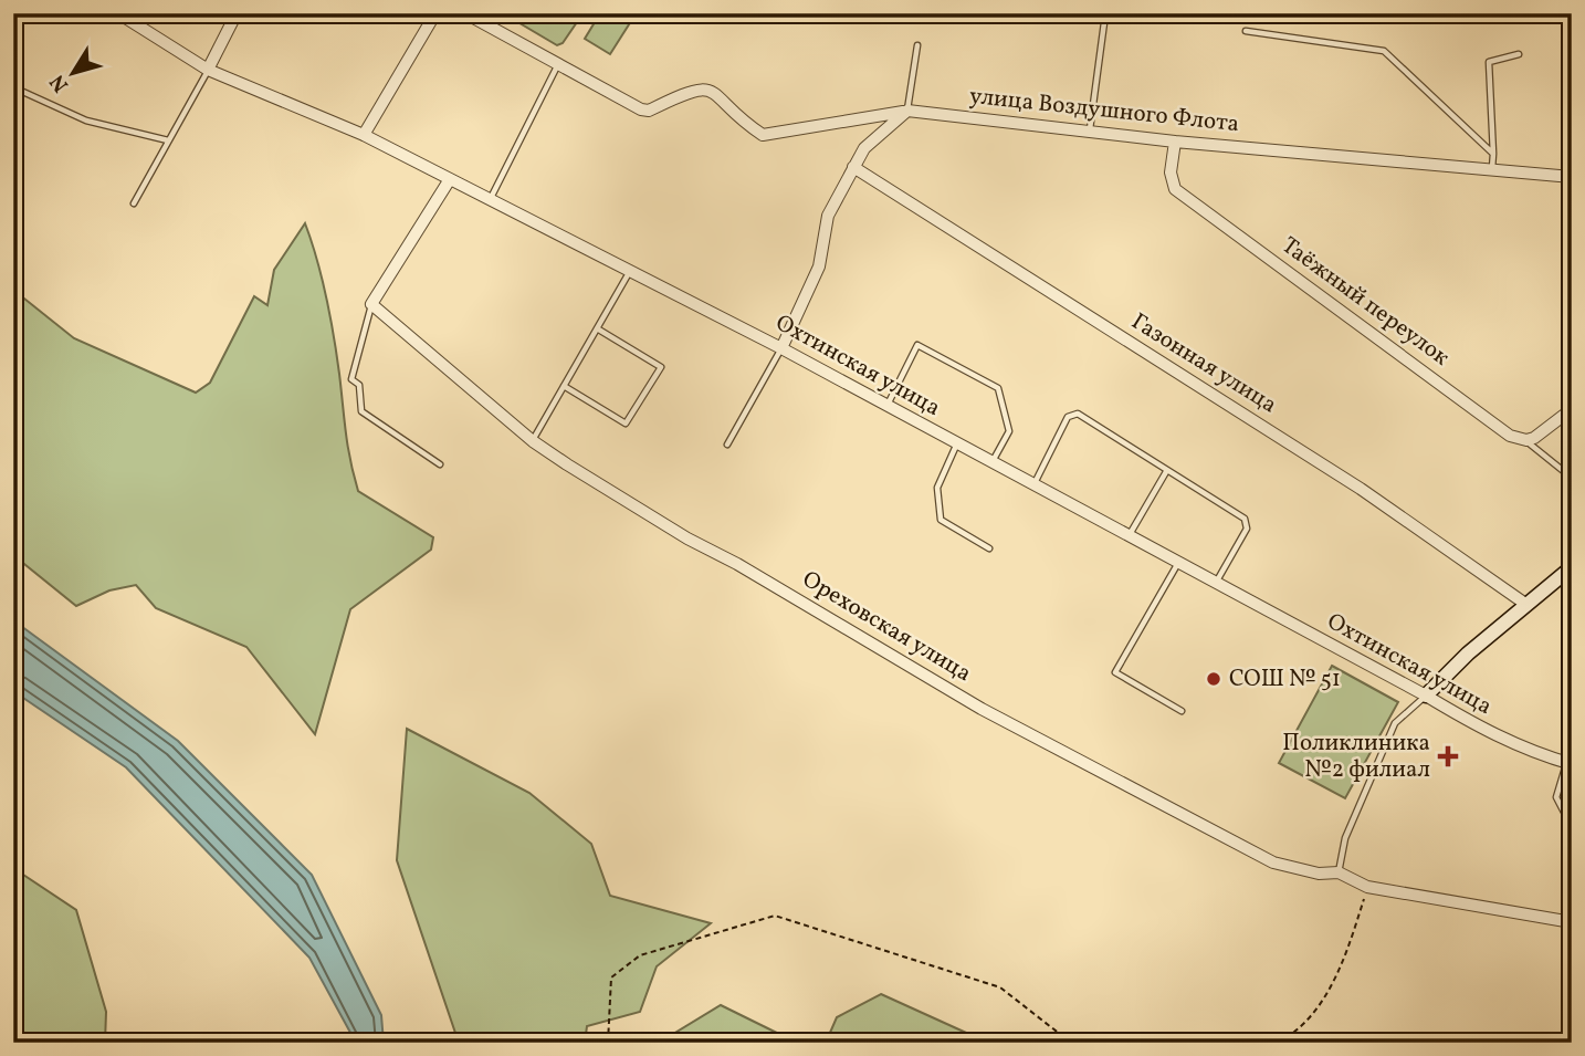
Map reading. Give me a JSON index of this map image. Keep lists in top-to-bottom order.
{
  "streets": {
    "street": [
      "улица Воздушного Флота",
      "Таёжный переулок",
      "Газонная улица",
      "Охтинская улица",
      "Ореховская улица"
    ]
  },
  "crossings": [
    ["улица Воздушного Флота", "Таёжный переулок"]
  ],
  "places": {
    "other": ["СОШ № 51"],
    "health": ["Поликлиника №2 филиал"]
  },
  "north": "bottom left"
}
